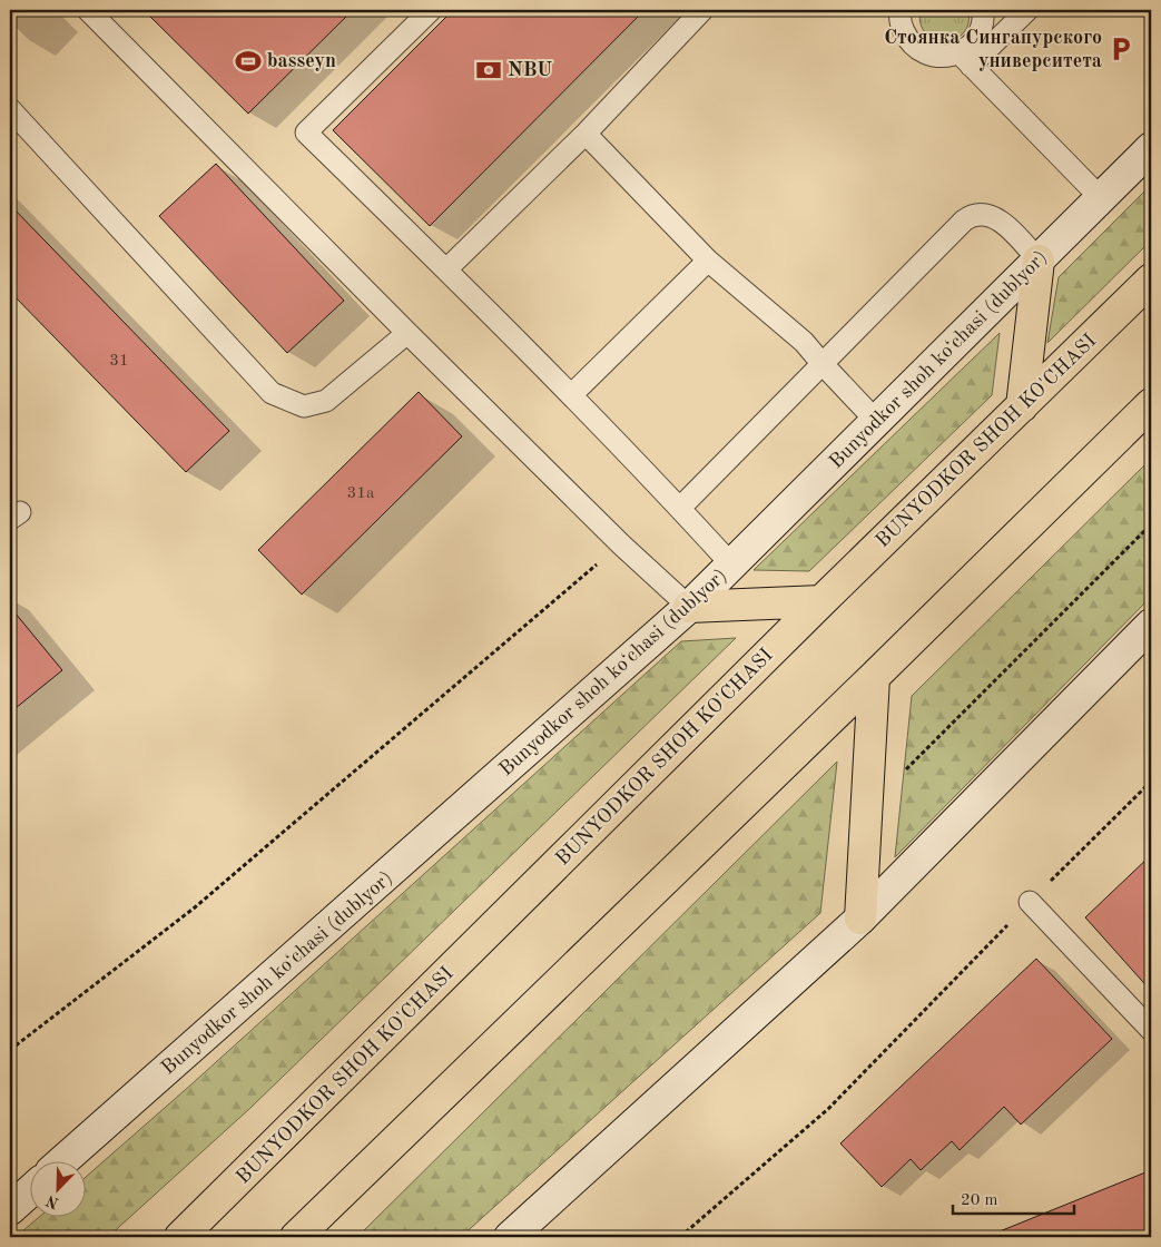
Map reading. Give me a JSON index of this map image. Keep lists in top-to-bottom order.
{
  "streets": {
    "main road": ["BUNYODKOR SHOH KO'CHASI"],
    "street": ["Bunyodkor shoh koʻchasi (dublyor)"]
  },
  "places": {
    "parking": ["Стоянка Сингапурского университета"],
    "sports": ["basseyn"],
    "bank": ["NBU"]
  },
  "house_numbers": ["31", "31а"],
  "scale_bar": "20 m",
  "north": "bottom left"
}
